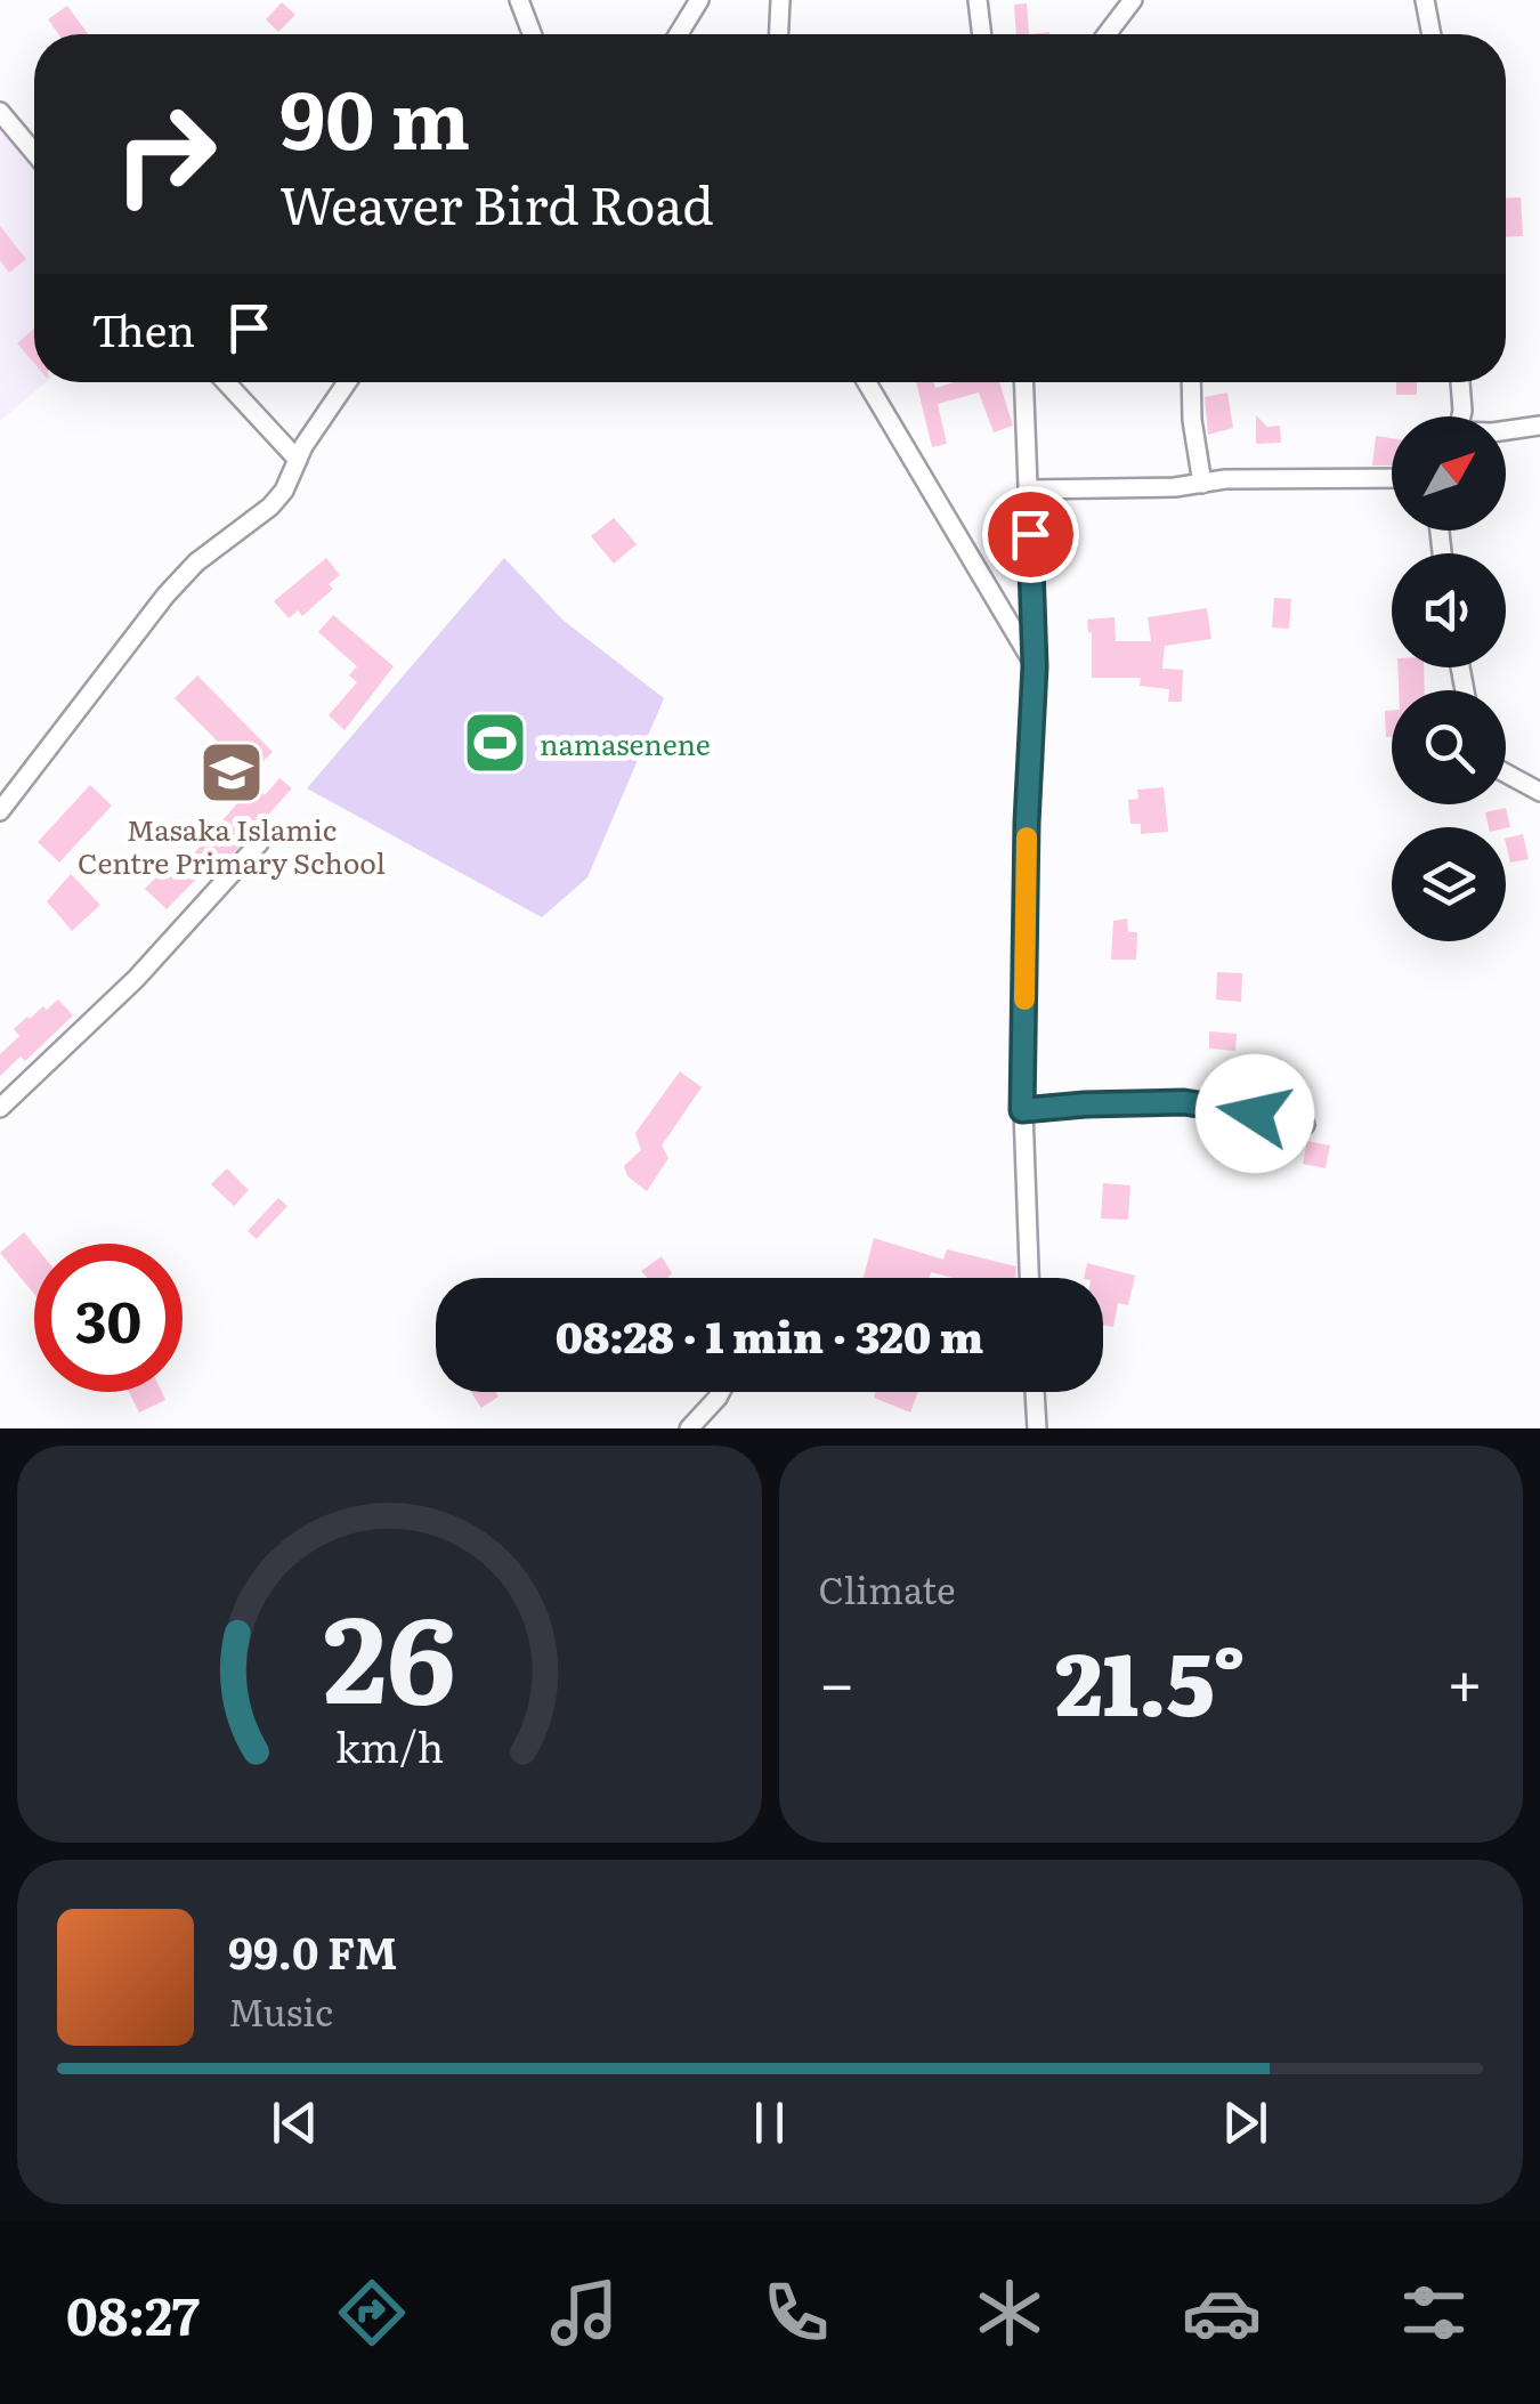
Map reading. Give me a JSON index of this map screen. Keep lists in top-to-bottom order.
{
  "places": {
    "sports": ["namasenene"],
    "school or university": ["Masaka Islamic Centre Primary School"]
  },
  "north": "top right",
  "page": {
    "turn": ["90 m", "Weaver Bird Road"],
    "then": "Then",
    "limit": "30",
    "trip": "08:28 · 1 min · 320 m",
    "tile": "Climate",
    "heat": ["−", "21.5°", "+"],
    "song": ["99.0 FM", "Music"],
    "tabs": "08:27",
    "gauge": ["26", "km/h"]
  }
}
